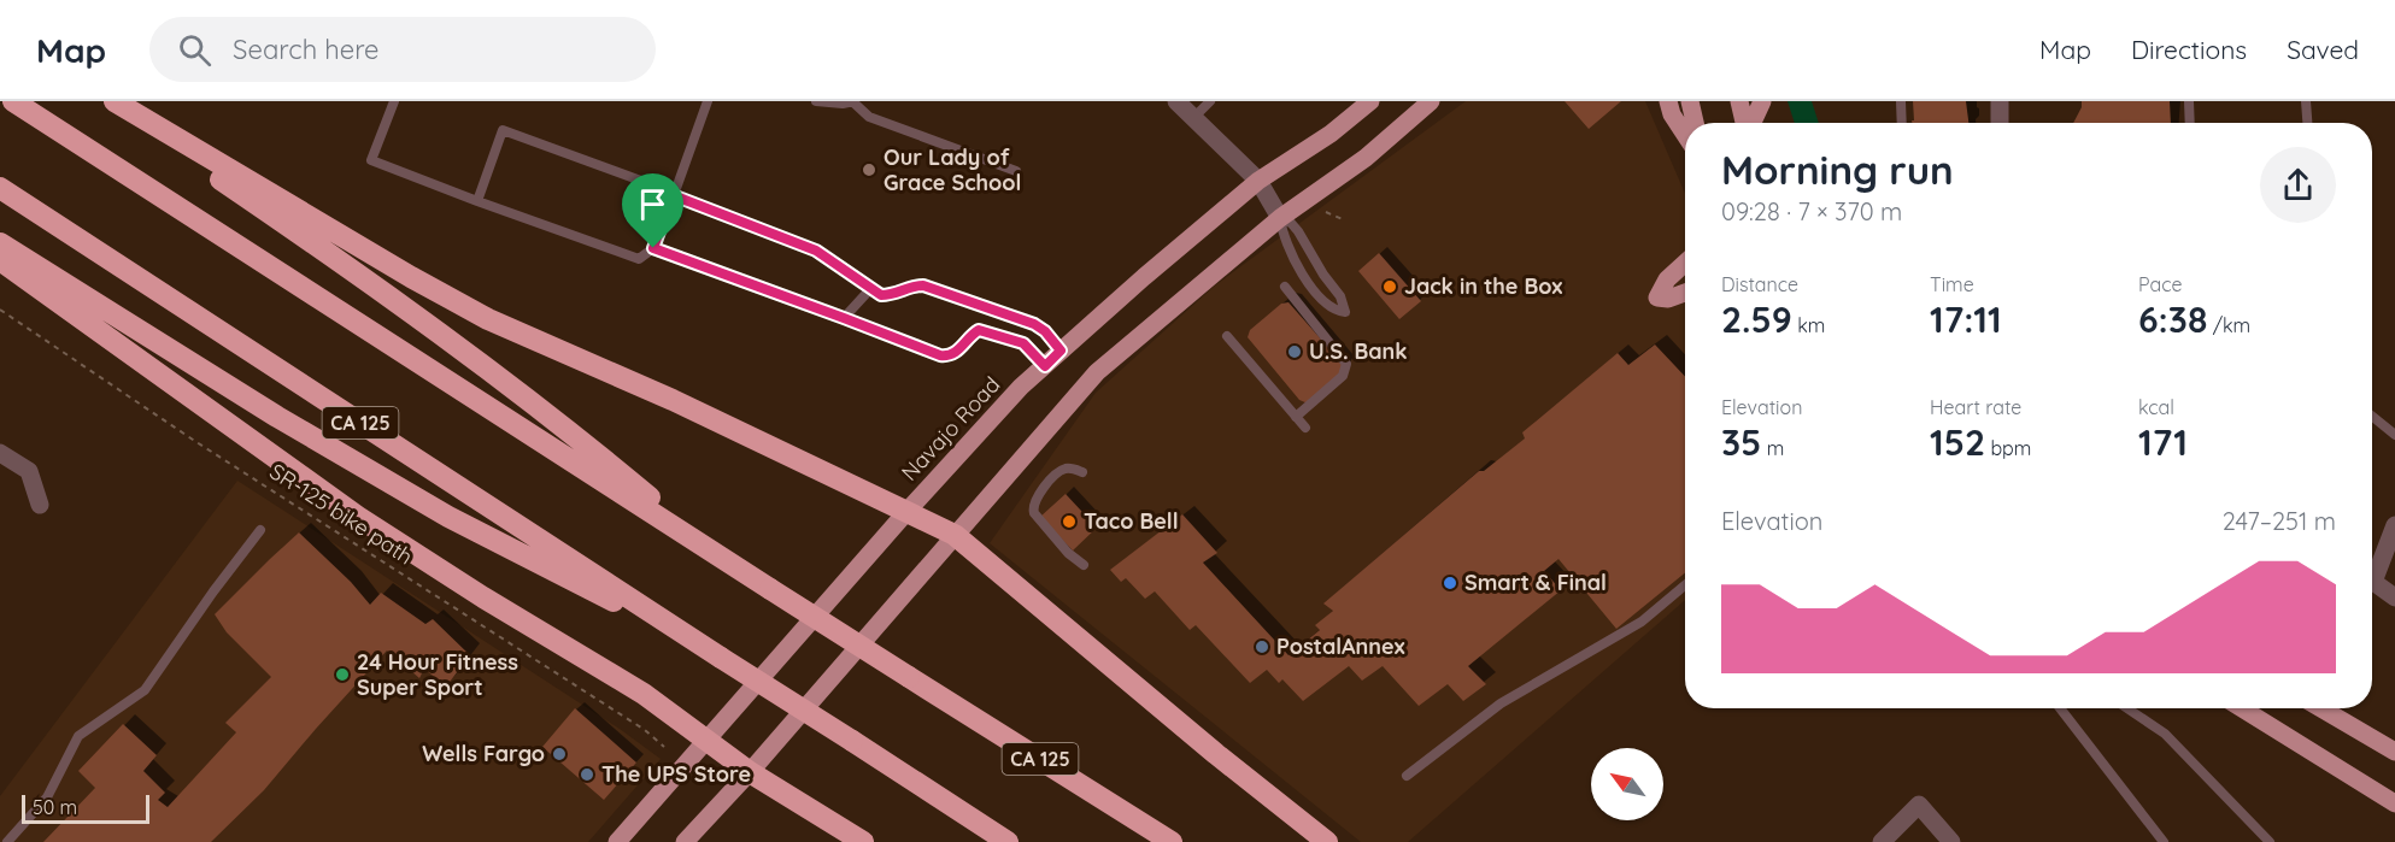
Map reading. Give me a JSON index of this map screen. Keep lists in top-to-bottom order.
{
  "streets": {
    "highway": ["CA 125"],
    "main road": ["Navajo Road"],
    "path": ["SR-125 bike path"]
  },
  "places": [
    "Our Lady of Grace School",
    "Jack in the Box",
    "U.S. Bank",
    "Taco Bell",
    "Smart & Final",
    "PostalAnnex",
    "24 Hour Fitness Super Sport",
    "Wells Fargo",
    "The UPS Store"
  ],
  "scale_bar": "50 m",
  "north": "top left",
  "page": {
    "header": "Map",
    "search": "Search here",
    "nav": ["Map", "Directions", "Saved"],
    "heading": ["Morning run", "09:28 · 7 × 370 m"],
    "stats": [
      ["Distance", "2.59 km"],
      ["Time", "17:11"],
      ["Pace", "6:38 /km"],
      ["Elevation", "35 m"],
      ["Heart rate", "152 bpm"],
      ["kcal", "171"]
    ],
    "chart": ["Elevation", "247–251 m"],
    "scale": "50 m"
  }
}
